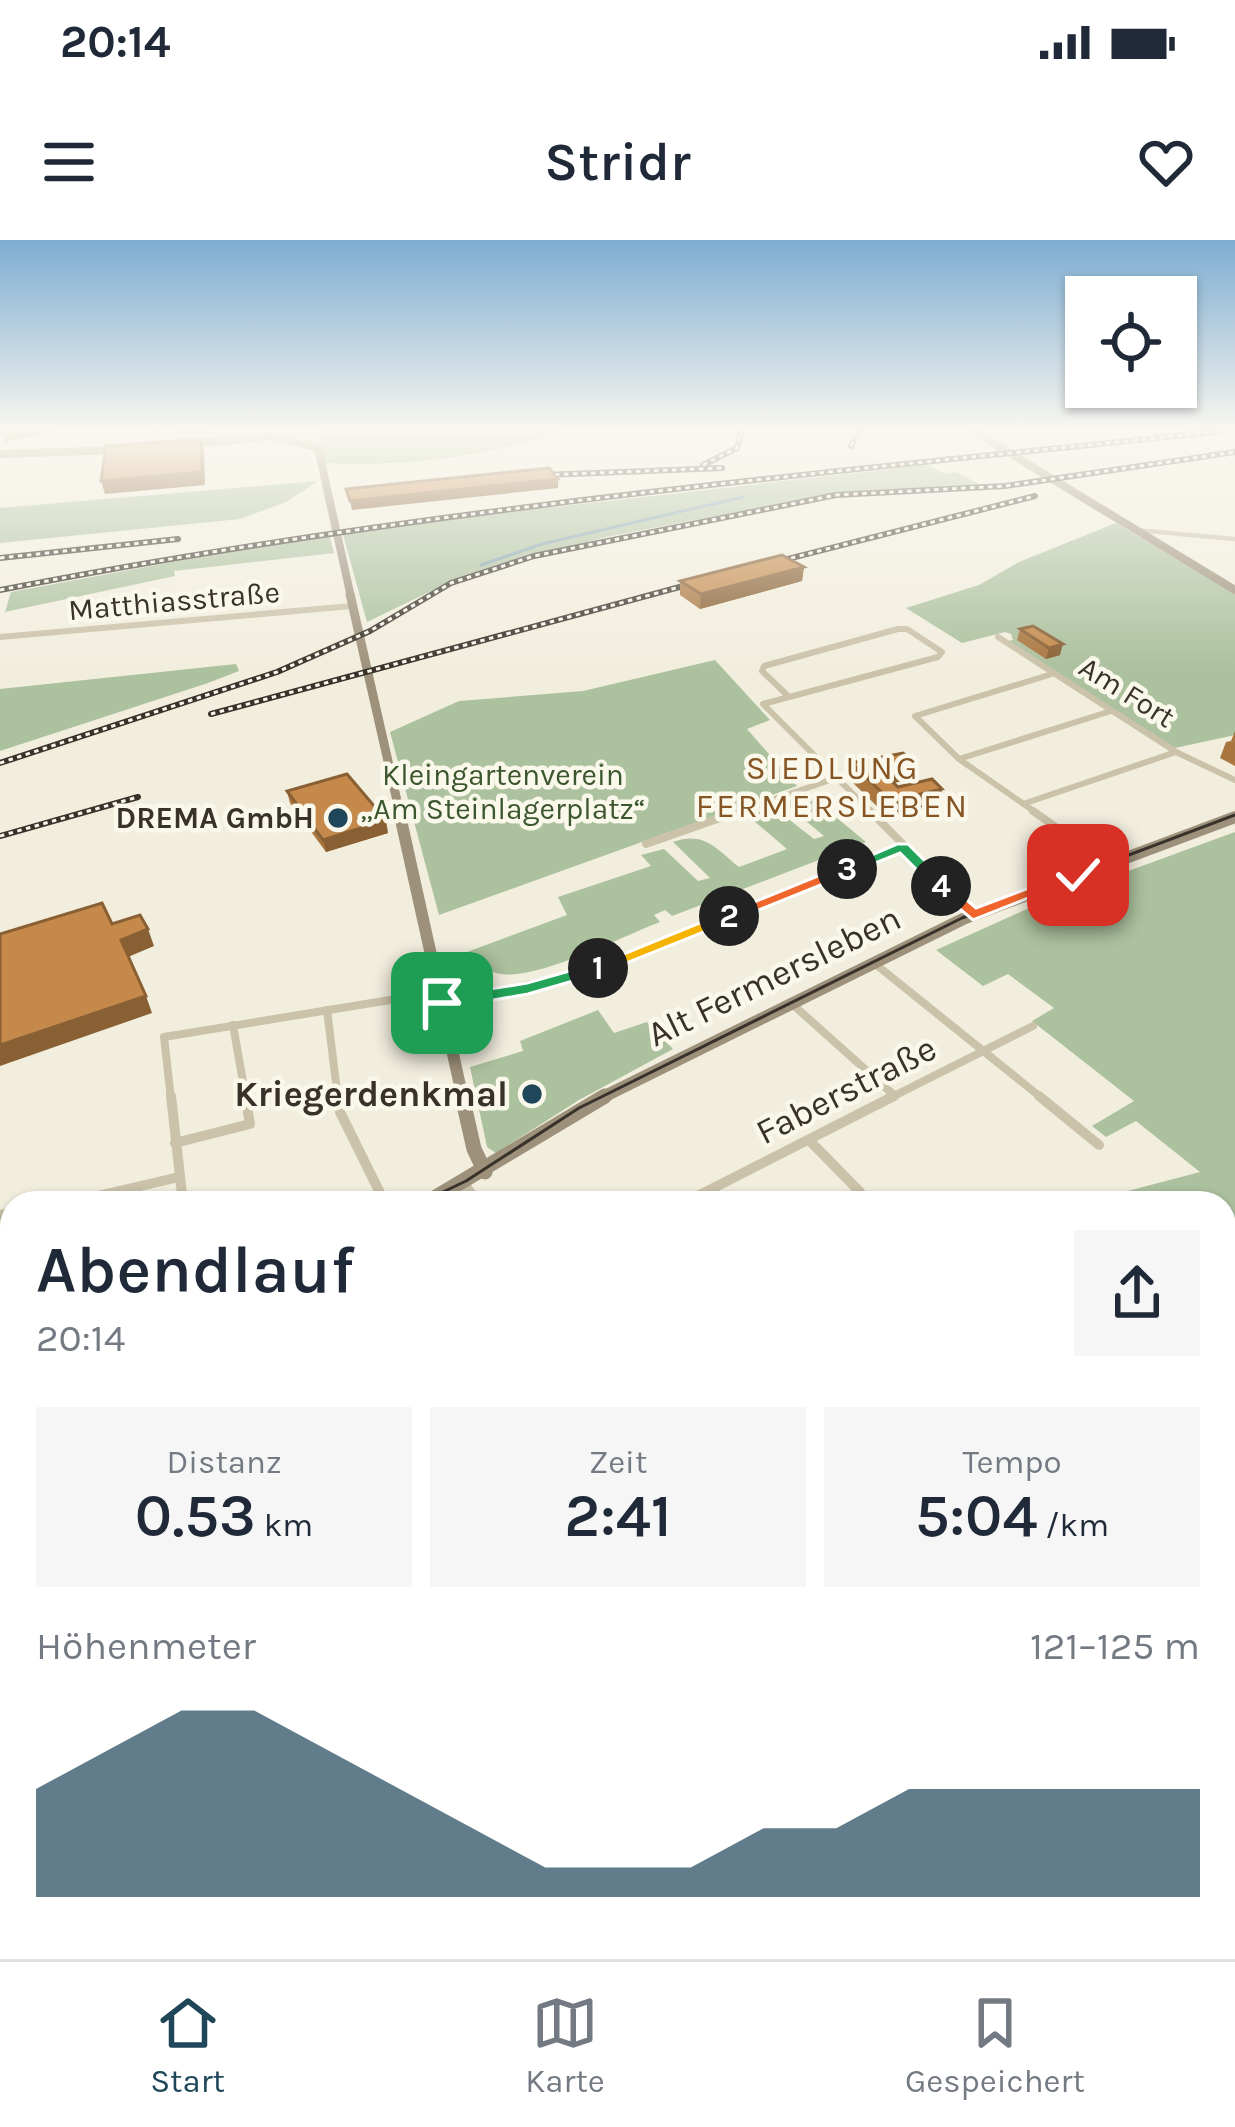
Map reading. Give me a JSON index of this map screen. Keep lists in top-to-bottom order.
{
  "streets": {
    "street": [
      "Matthiasstraße",
      "Am Fort",
      "Alt Fermersleben",
      "Faberstraße"
    ]
  },
  "districts": ["SIEDLUNG FERMERSLEBEN"],
  "parks": ["Kleingartenverein „Am Steinlagerplatz“"],
  "places": ["DREMA GmbH", "Kriegerdenkmal"],
  "page": {
    "status": "20:14",
    "header": "Stridr",
    "pins": [
      "3",
      "4",
      "2",
      "1"
    ],
    "heading": ["Abendlauf", "20:14"],
    "stats": [
      ["Distanz", "0.53 km"],
      ["Zeit", "2:41"],
      ["Tempo", "5:04 /km"]
    ],
    "chart": ["Höhenmeter", "121–125 m"],
    "tabs": ["Start", "Karte", "Gespeichert"]
  }
}
